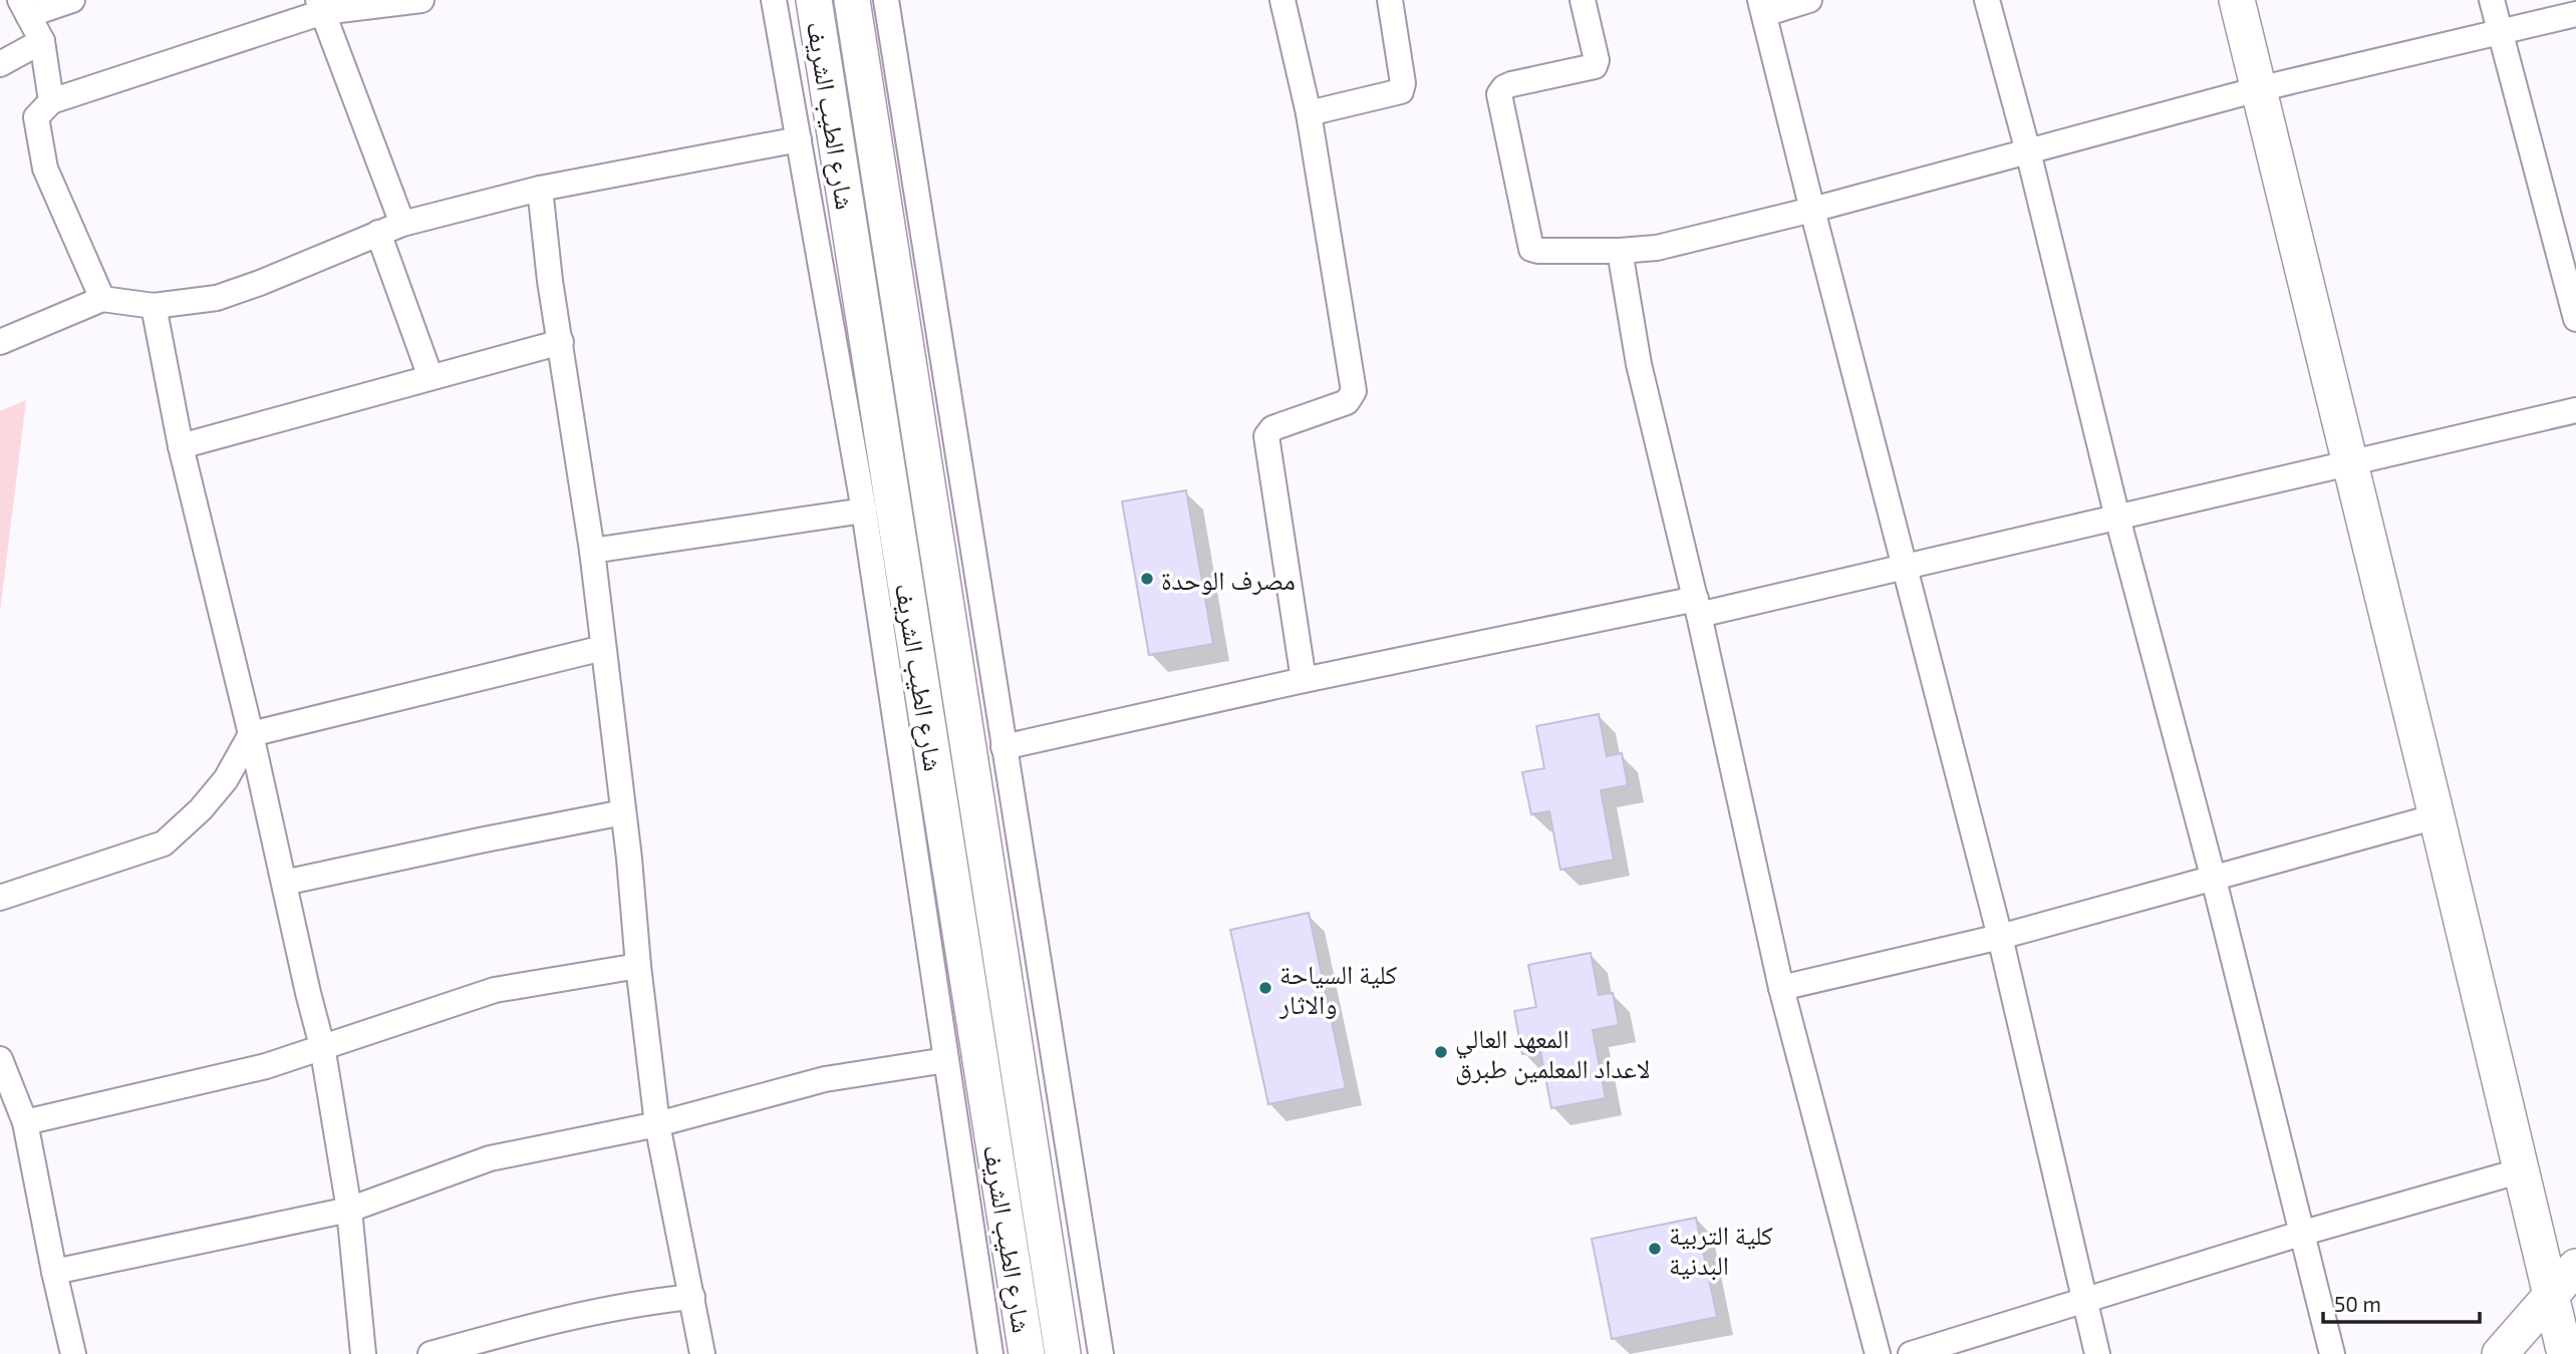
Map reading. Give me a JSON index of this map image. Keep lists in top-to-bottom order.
{
  "streets": {
    "main road": ["شارع الطيب الشريف"]
  },
  "places": [
    "مصرف الوحدة",
    "كلية السياحة والاثار",
    "المعهد العالي لاعداد المعلمين طبرق",
    "كلية التربية البدنية"
  ],
  "scale_bar": "50 m"
}
